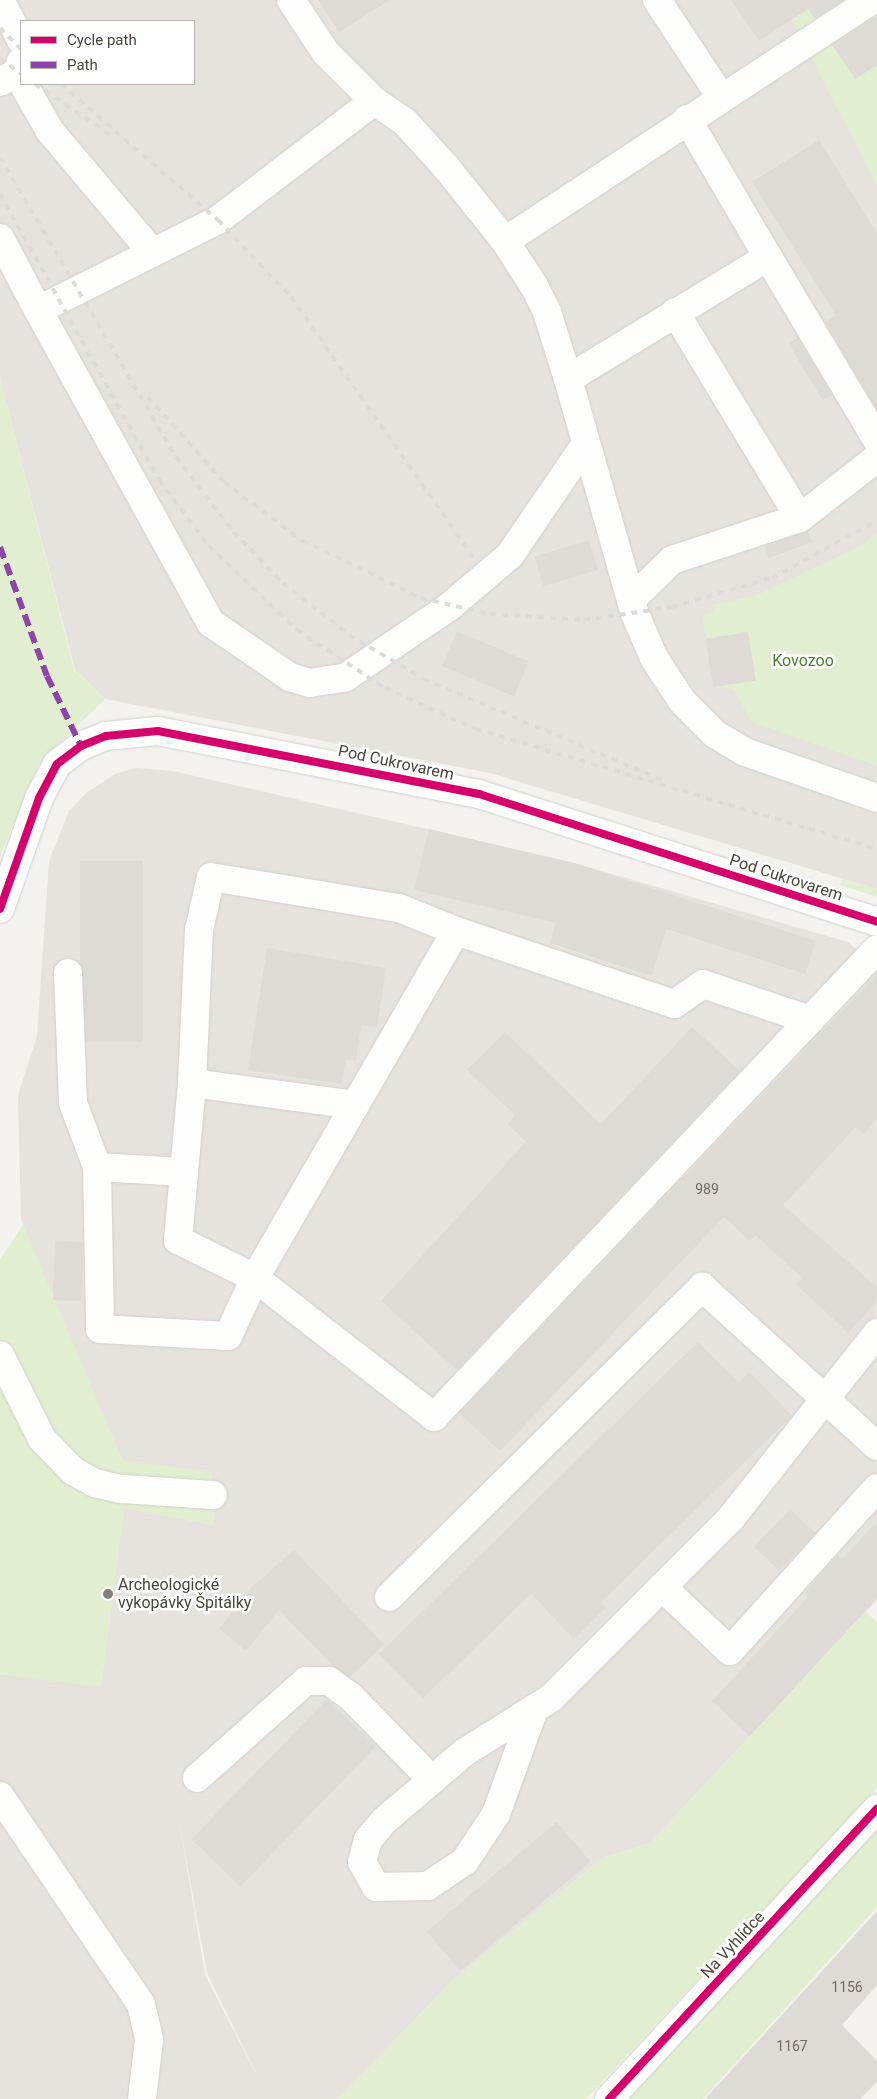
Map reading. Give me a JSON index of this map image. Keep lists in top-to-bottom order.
{
  "streets": {
    "street": ["Pod Cukrovarem", "Na Vyhlídce"]
  },
  "parks": ["Kovozoo"],
  "places": ["Archeologické vykopávky Špitálky"],
  "house_numbers": ["989", "1156", "1167"],
  "legend": ["Cycle path", "Path"]
}
